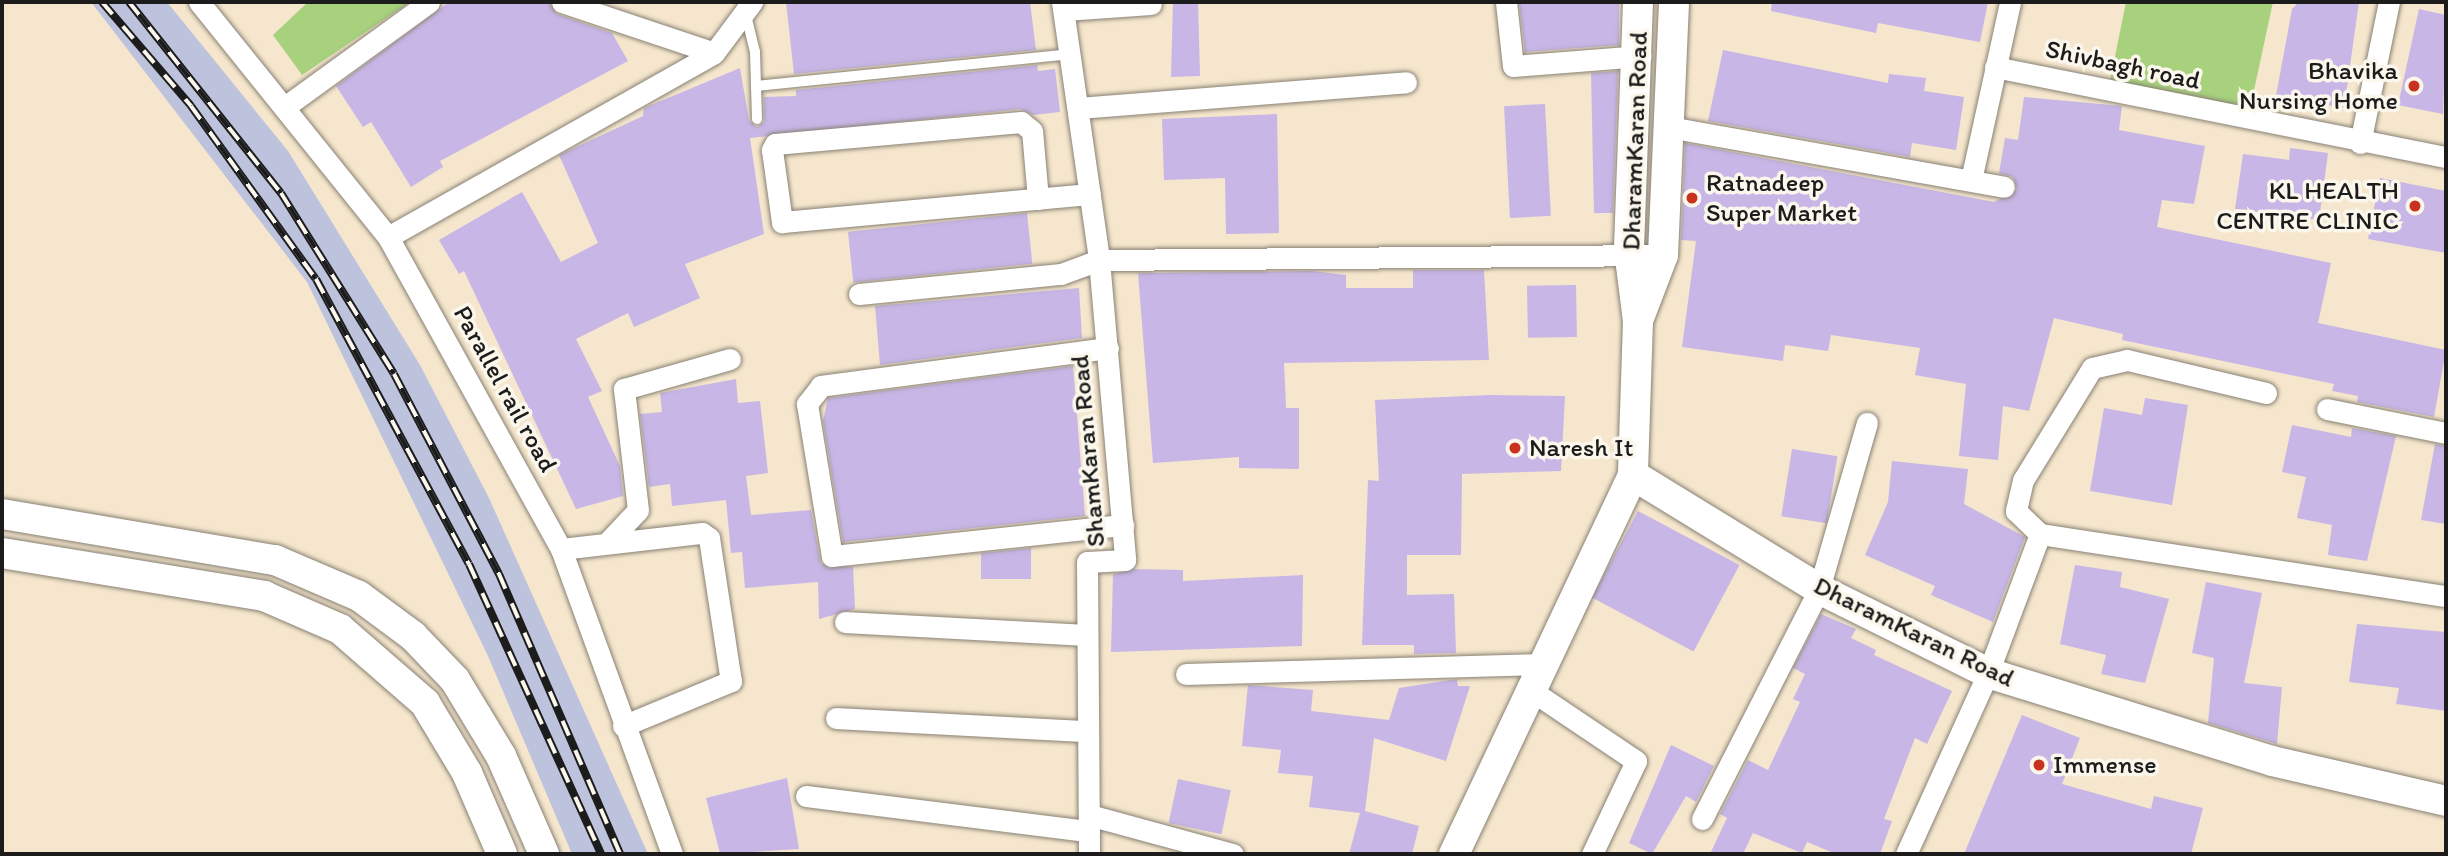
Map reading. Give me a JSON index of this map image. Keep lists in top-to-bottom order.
{
  "streets": {
    "street": [
      "Shivbagh road",
      "DharamKaran Road",
      "Parallel rail road",
      "ShamKaran Road"
    ]
  },
  "places": [
    "Bhavika Nursing Home",
    "Ratnadeep Super Market",
    "KL HEALTH CENTRE CLINIC",
    "Naresh It",
    "Immense"
  ]
}
